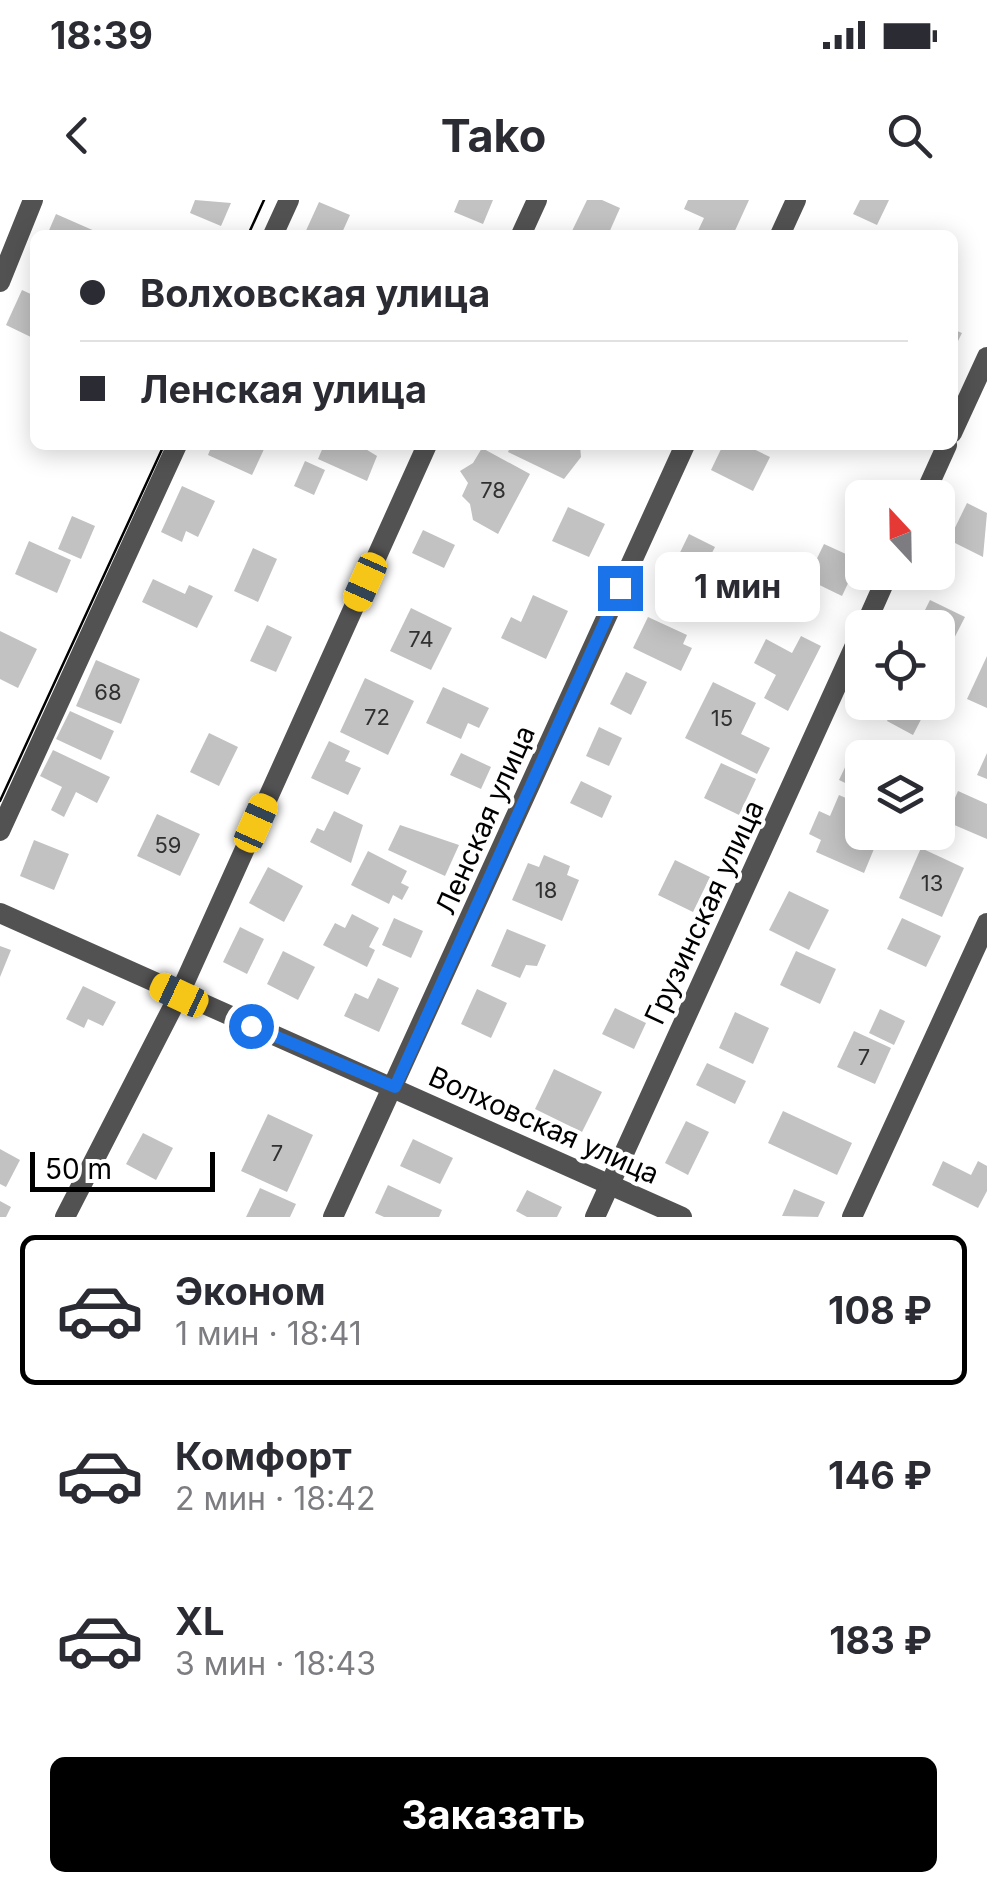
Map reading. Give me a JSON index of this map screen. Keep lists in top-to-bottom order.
{
  "streets": {
    "street": ["Ленская улица", "Грузинская улица", "Волховская улица"]
  },
  "crossings": [
    ["Ленская улица", "Волховская улица"],
    ["Грузинская улица", "Волховская улица"]
  ],
  "house_numbers": [
    "78",
    "74",
    "68",
    "72",
    "15",
    "59",
    "13",
    "18",
    "7",
    "7"
  ],
  "scale_bar": "50 m",
  "north": "top",
  "page": {
    "status": "18:39",
    "header": "Tako",
    "banner": ["Волховская улица", "Ленская улица"],
    "bubble": "1 мин",
    "scale": "50 m",
    "list": [
      {
        "name": "Эконом",
        "note": "1 мин · 18:41",
        "value": "108 ₽"
      },
      {
        "name": "Комфорт",
        "note": "2 мин · 18:42",
        "value": "146 ₽"
      },
      {
        "name": "XL",
        "note": "3 мин · 18:43",
        "value": "183 ₽"
      }
    ],
    "buttons": "Заказать"
  }
}
